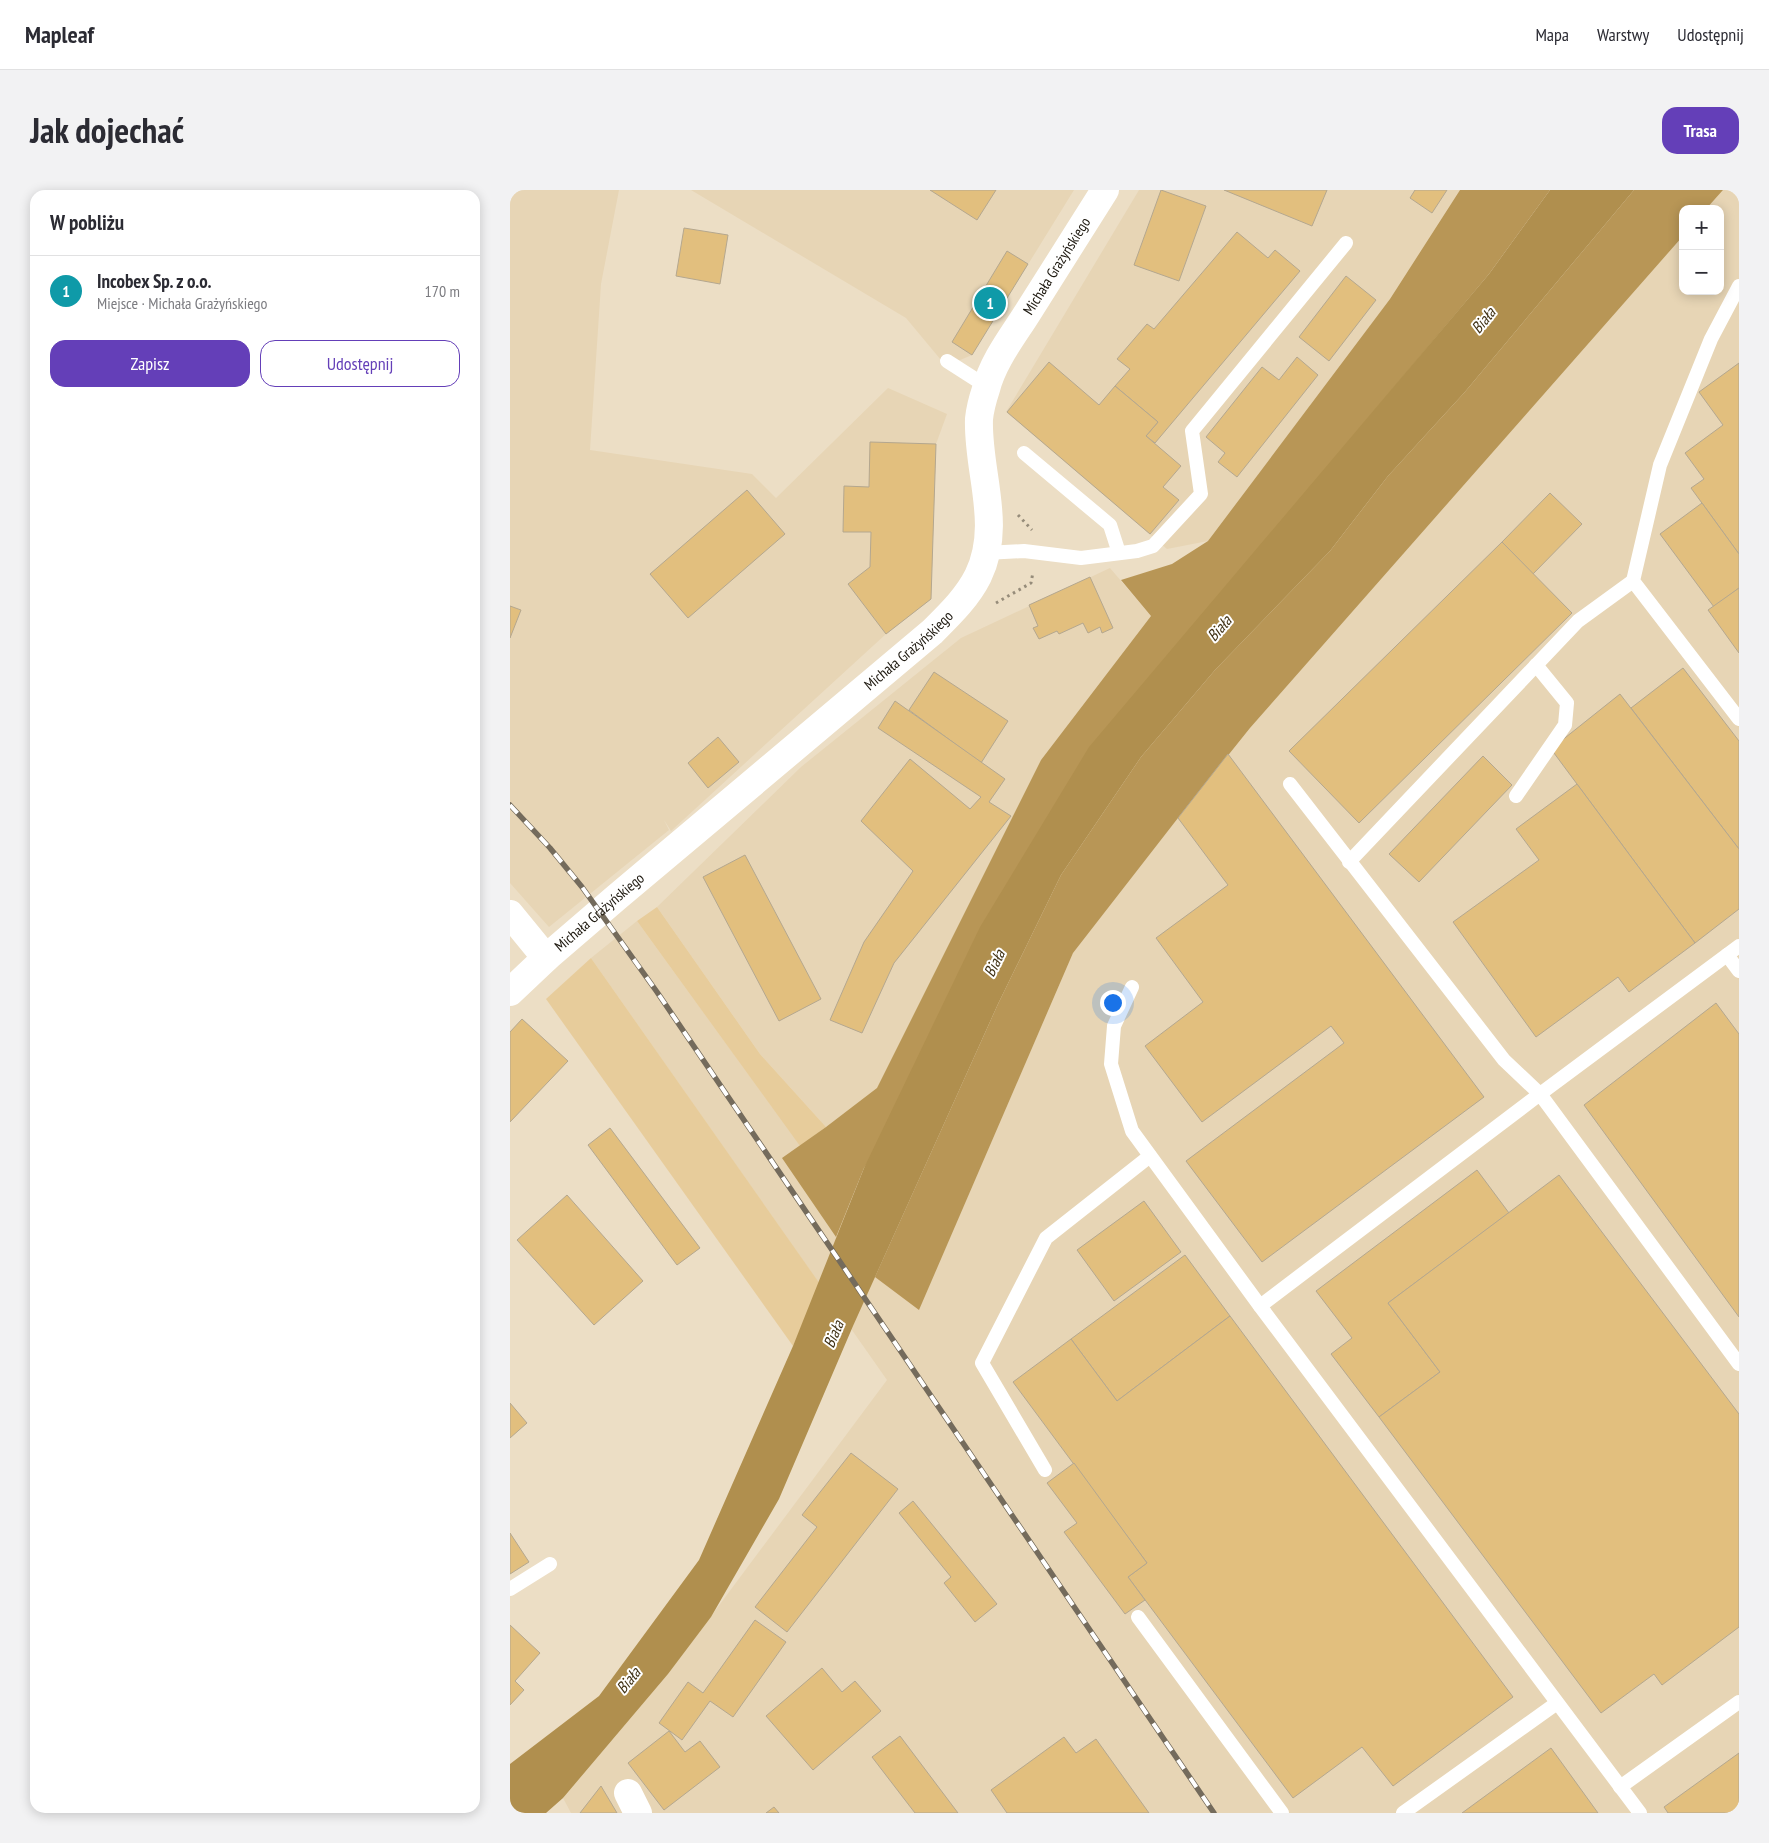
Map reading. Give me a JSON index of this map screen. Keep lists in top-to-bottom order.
{
  "streets": {
    "street": ["Michała Grażyńskiego"]
  },
  "water": ["Biała"],
  "page": {
    "header": "Mapleaf",
    "nav": ["Mapa", "Warstwy", "Udostępnij"],
    "title": "Jak dojechać",
    "buttons": [
      "Trasa",
      ["Zapisz", "Udostępnij"]
    ],
    "heading": "W pobliżu",
    "map_buttons": ["+", "−"],
    "list": [
      {
        "mark": "1",
        "name": "Incobex Sp. z o.o.",
        "note": "Miejsce · Michała Grażyńskiego",
        "value": "170 m"
      }
    ],
    "pins": "1"
  }
}
